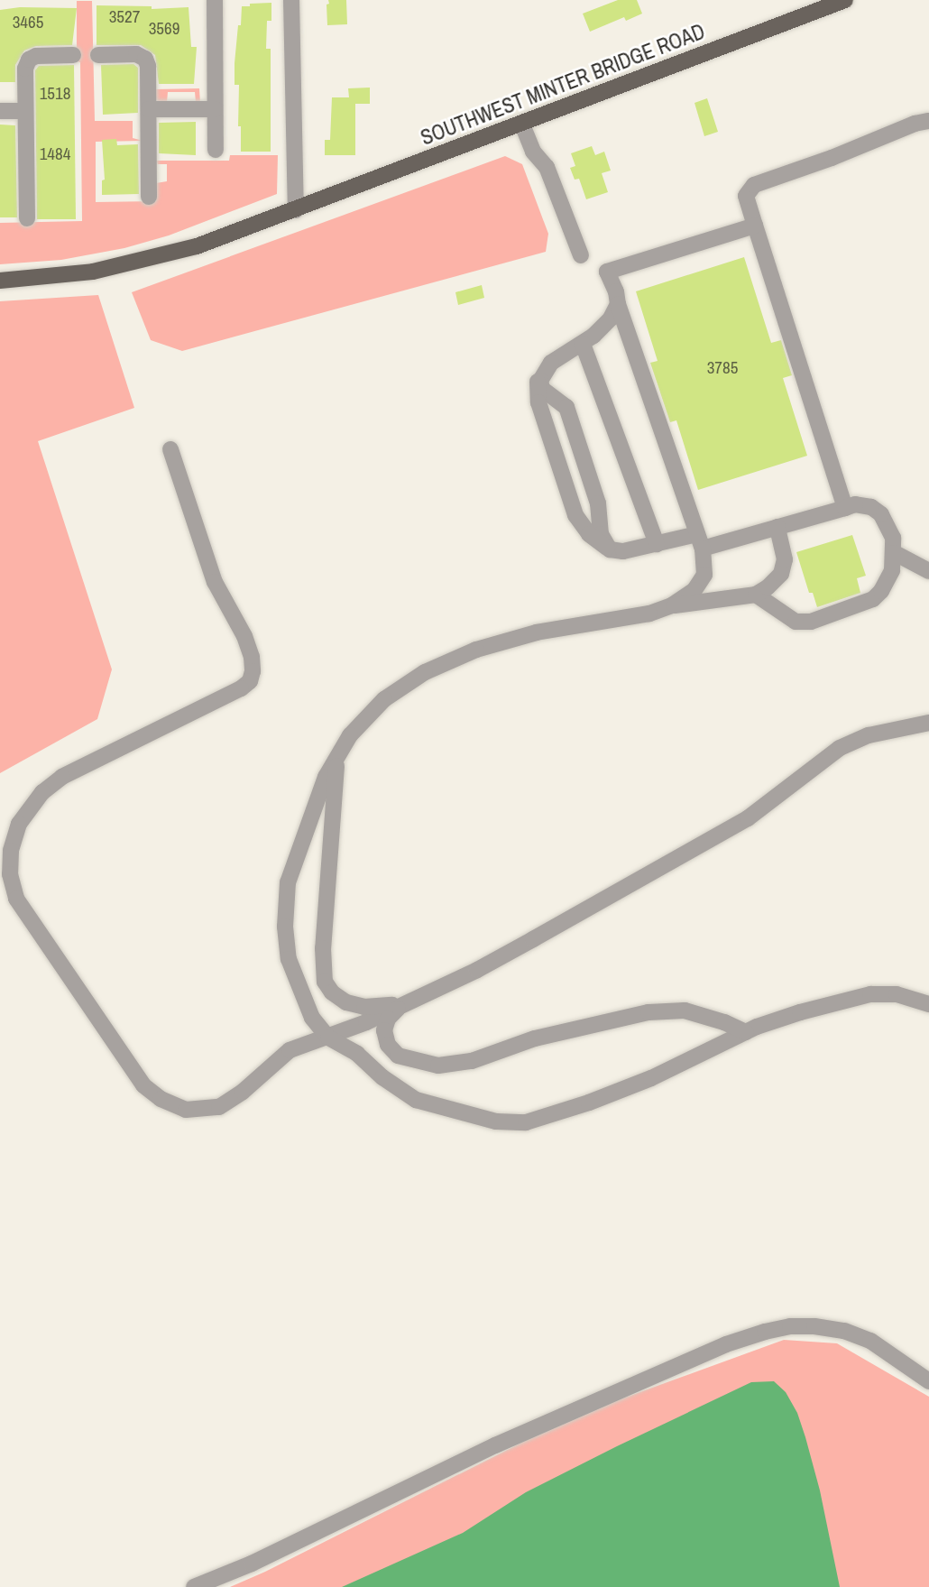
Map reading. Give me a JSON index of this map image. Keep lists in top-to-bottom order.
{
  "streets": {
    "main road": ["SOUTHWEST MINTER BRIDGE ROAD"]
  },
  "house_numbers": [
    "3527",
    "3465",
    "3569",
    "1518",
    "1484",
    "3785"
  ]
}
